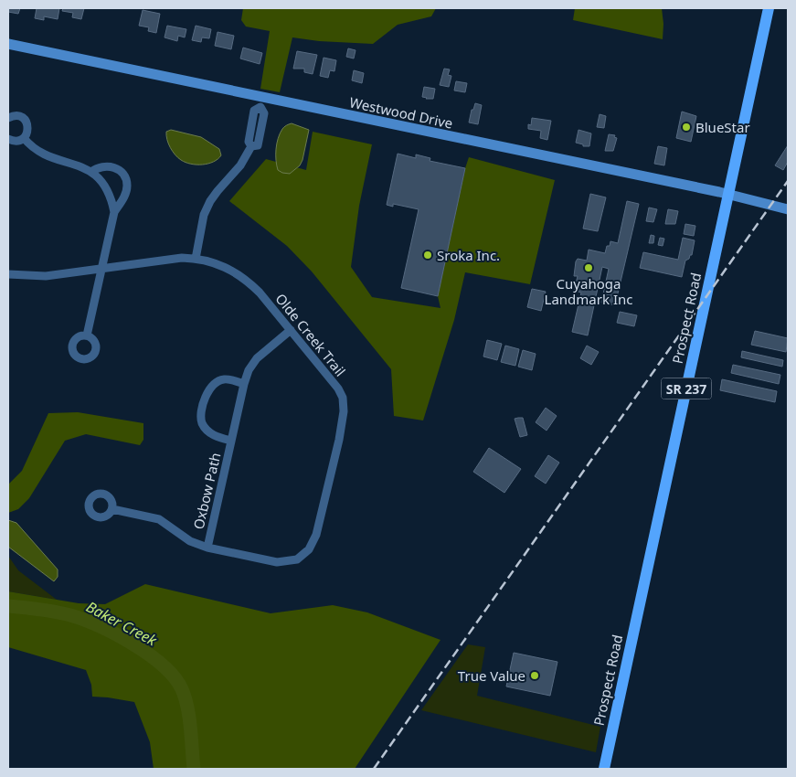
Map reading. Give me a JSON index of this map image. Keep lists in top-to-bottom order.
{
  "streets": {
    "main road": ["Prospect Road", "SR 237"],
    "street": ["Westwood Drive", "Olde Creek Trail", "Oxbow Path"]
  },
  "crossings": [
    ["Westwood Drive", "Prospect Road"],
    ["Olde Creek Trail", "Oxbow Path"]
  ],
  "water": ["Baker Creek"],
  "places": [
    "BlueStar",
    "Sroka Inc.",
    "Cuyahoga Landmark Inc",
    "True Value"
  ]
}
